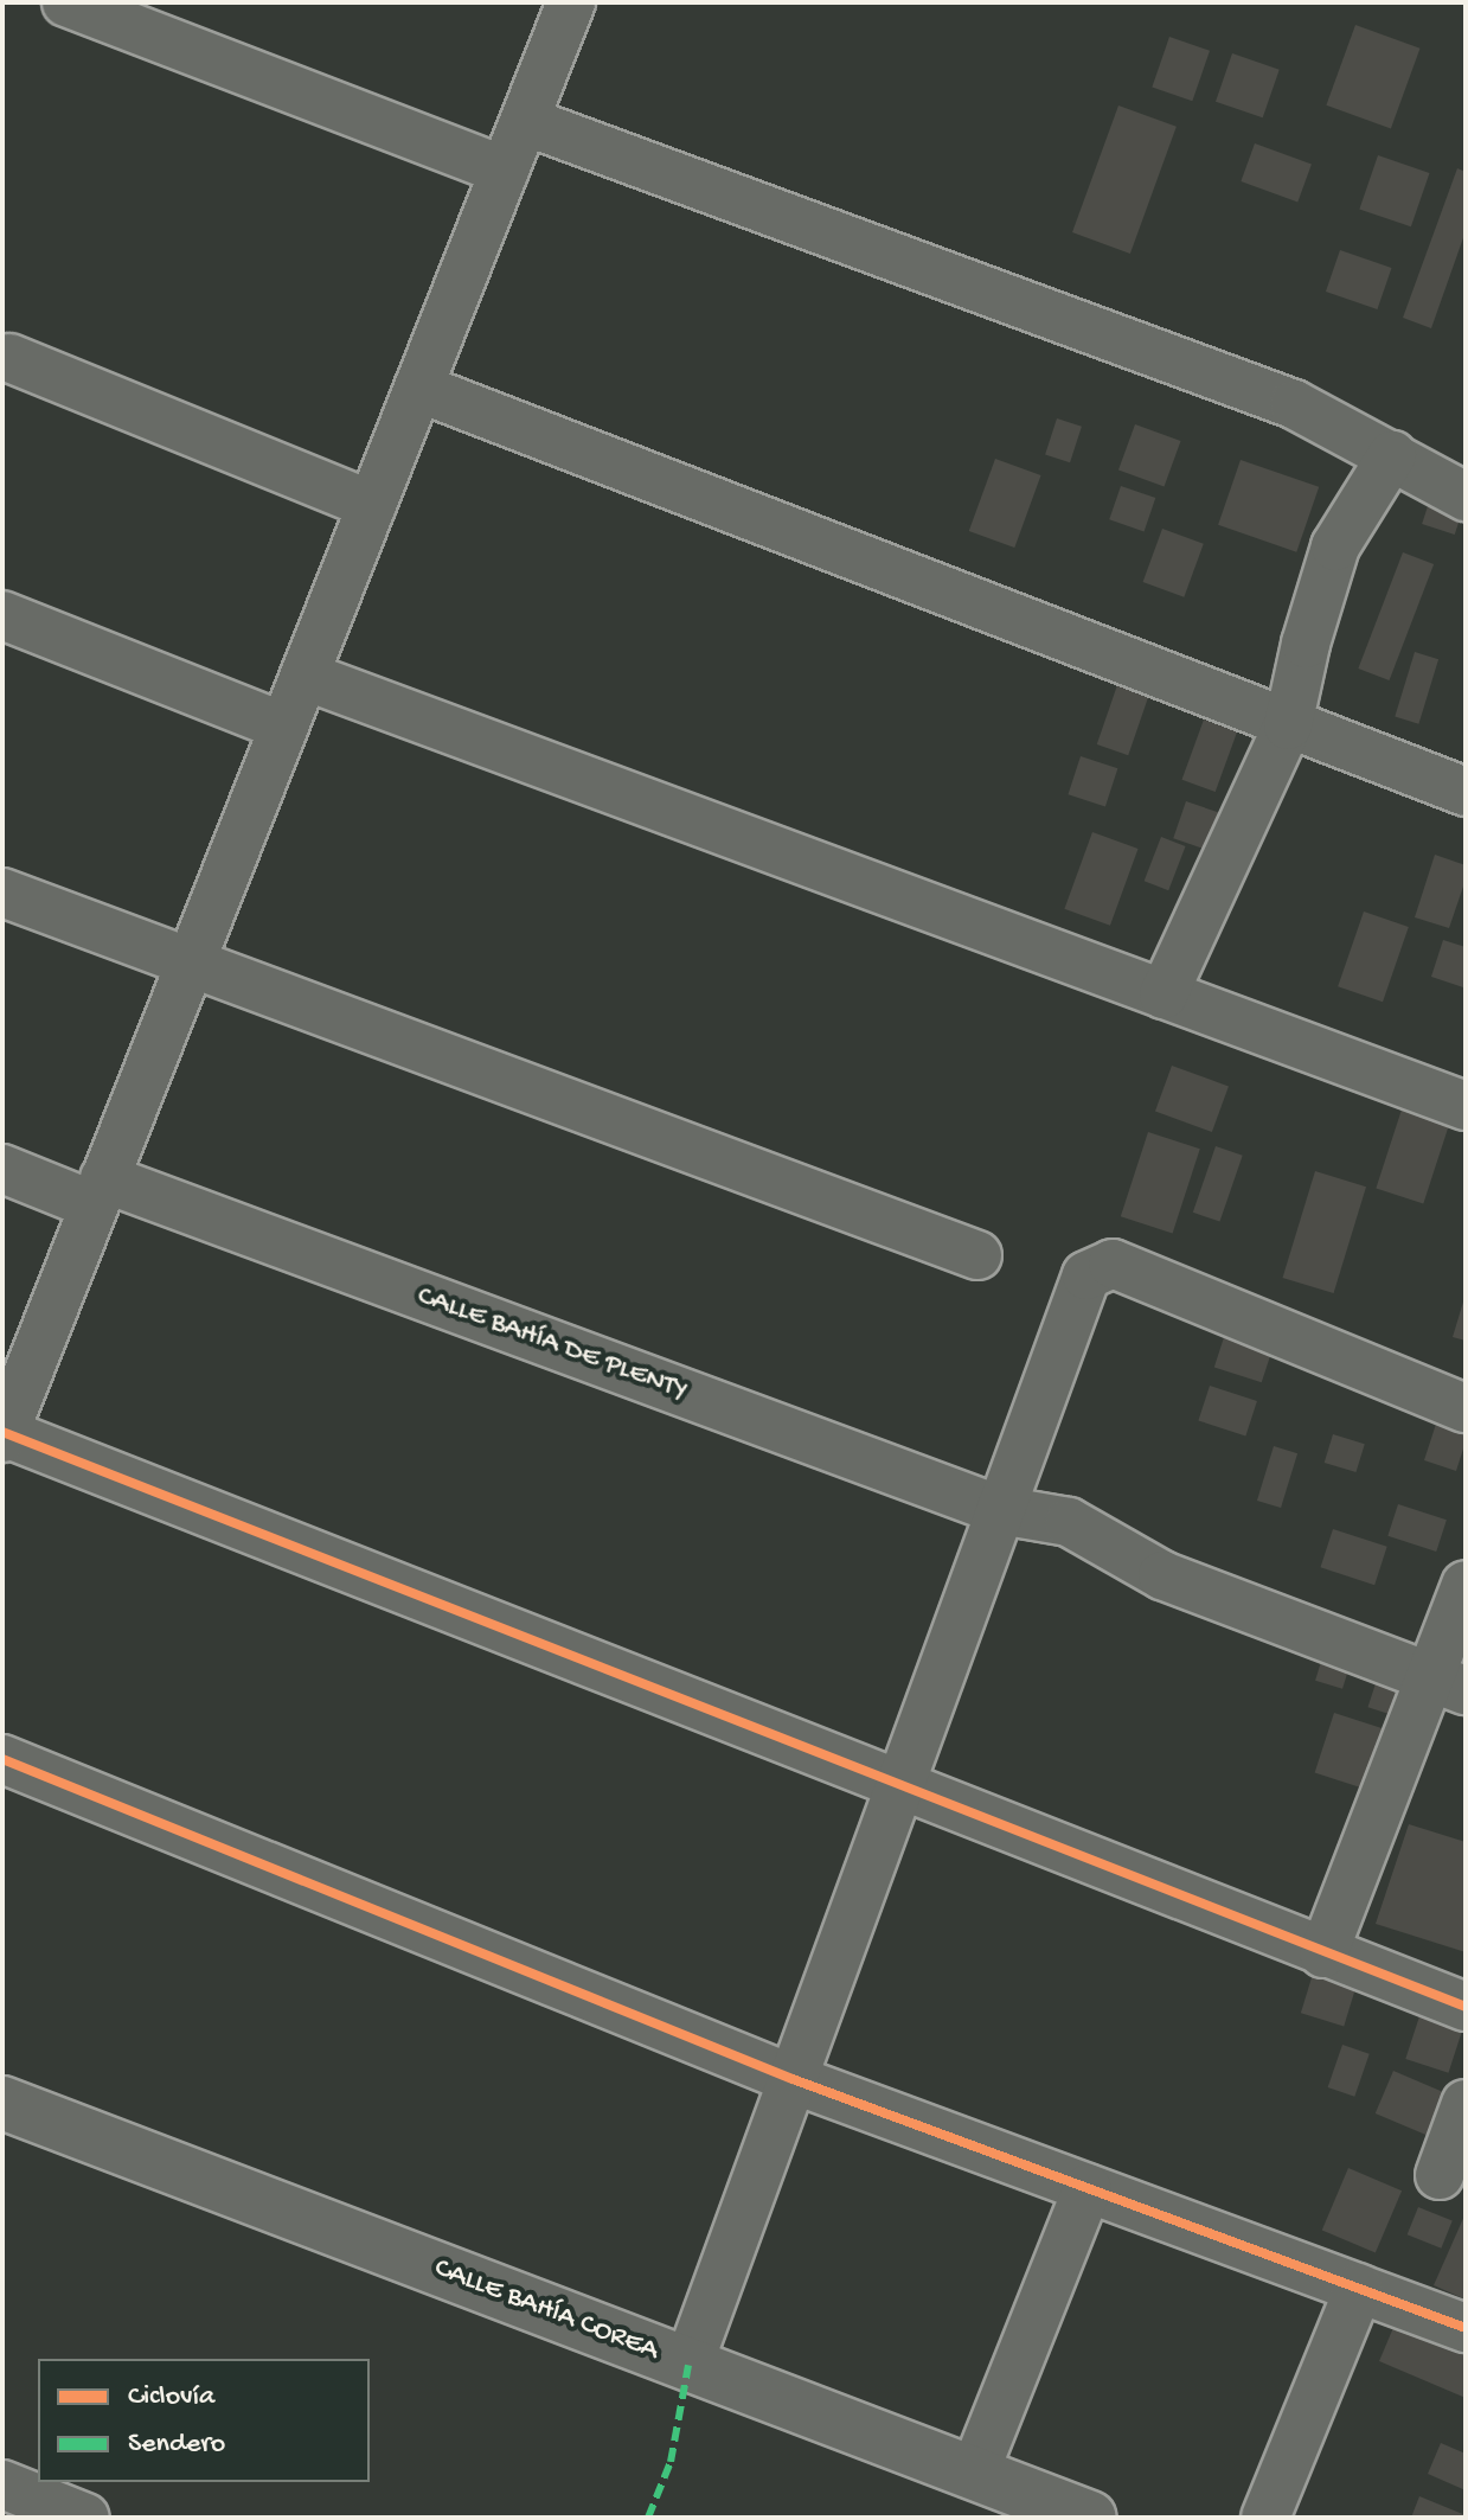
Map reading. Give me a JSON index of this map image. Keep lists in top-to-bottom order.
{
  "streets": {
    "main road": ["CALLE BAHÍA COREA"],
    "street": ["CALLE BAHÍA DE PLENTY"]
  },
  "legend": ["Ciclovía", "Sendero"]
}
